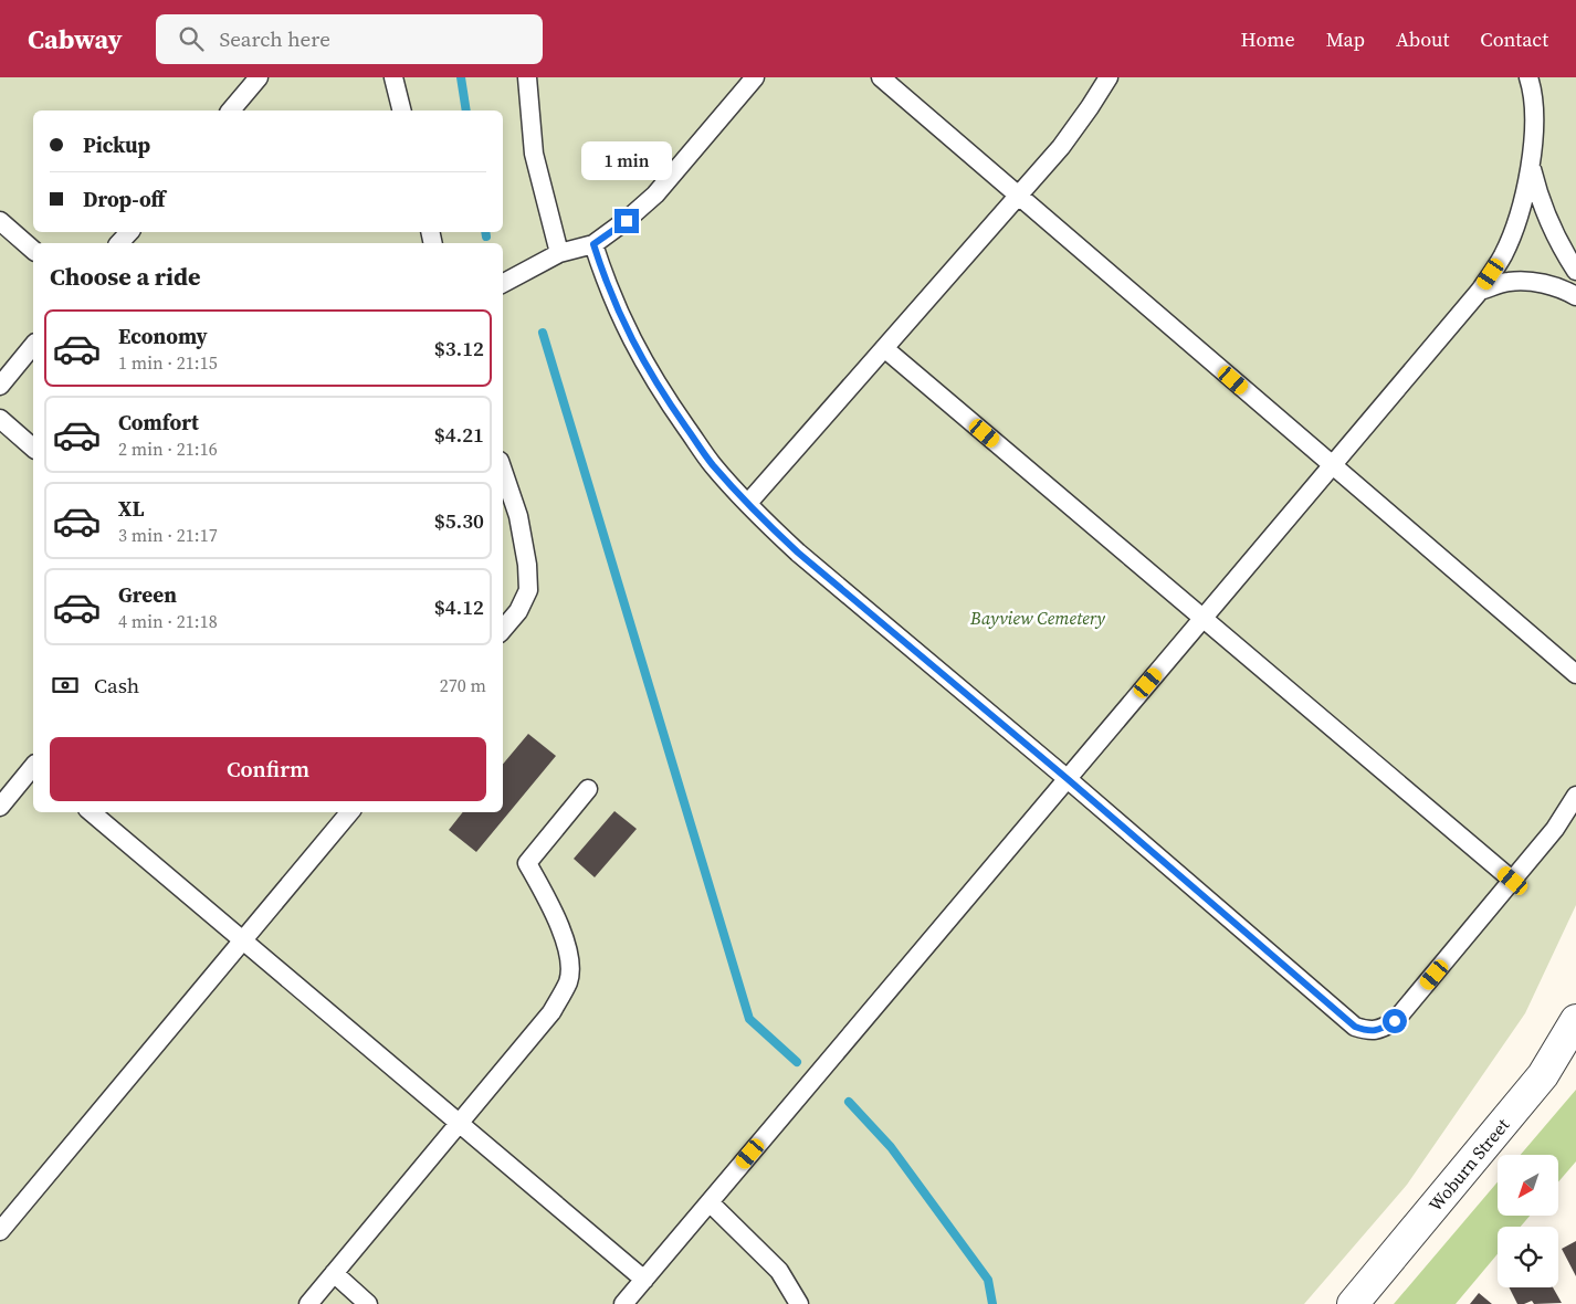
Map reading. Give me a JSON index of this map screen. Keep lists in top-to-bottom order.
{
  "streets": {
    "street": ["Woburn Street"]
  },
  "parks": ["Bayview Cemetery"],
  "north": "bottom left",
  "page": {
    "header": "Cabway",
    "search": "Search here",
    "nav": [
      "Home",
      "Map",
      "About",
      "Contact"
    ],
    "banner": ["Pickup", "Drop-off"],
    "bubble": "1 min",
    "heading": "Choose a ride",
    "list": [
      {
        "name": "Economy",
        "note": "1 min · 21:15",
        "value": "$3.12"
      },
      {
        "name": "Comfort",
        "note": "2 min · 21:16",
        "value": "$4.21"
      },
      {
        "name": "XL",
        "note": "3 min · 21:17",
        "value": "$5.30"
      },
      {
        "name": "Green",
        "note": "4 min · 21:18",
        "value": "$4.12"
      }
    ],
    "pay": ["Cash", "270 m"],
    "buttons": "Confirm"
  }
}
